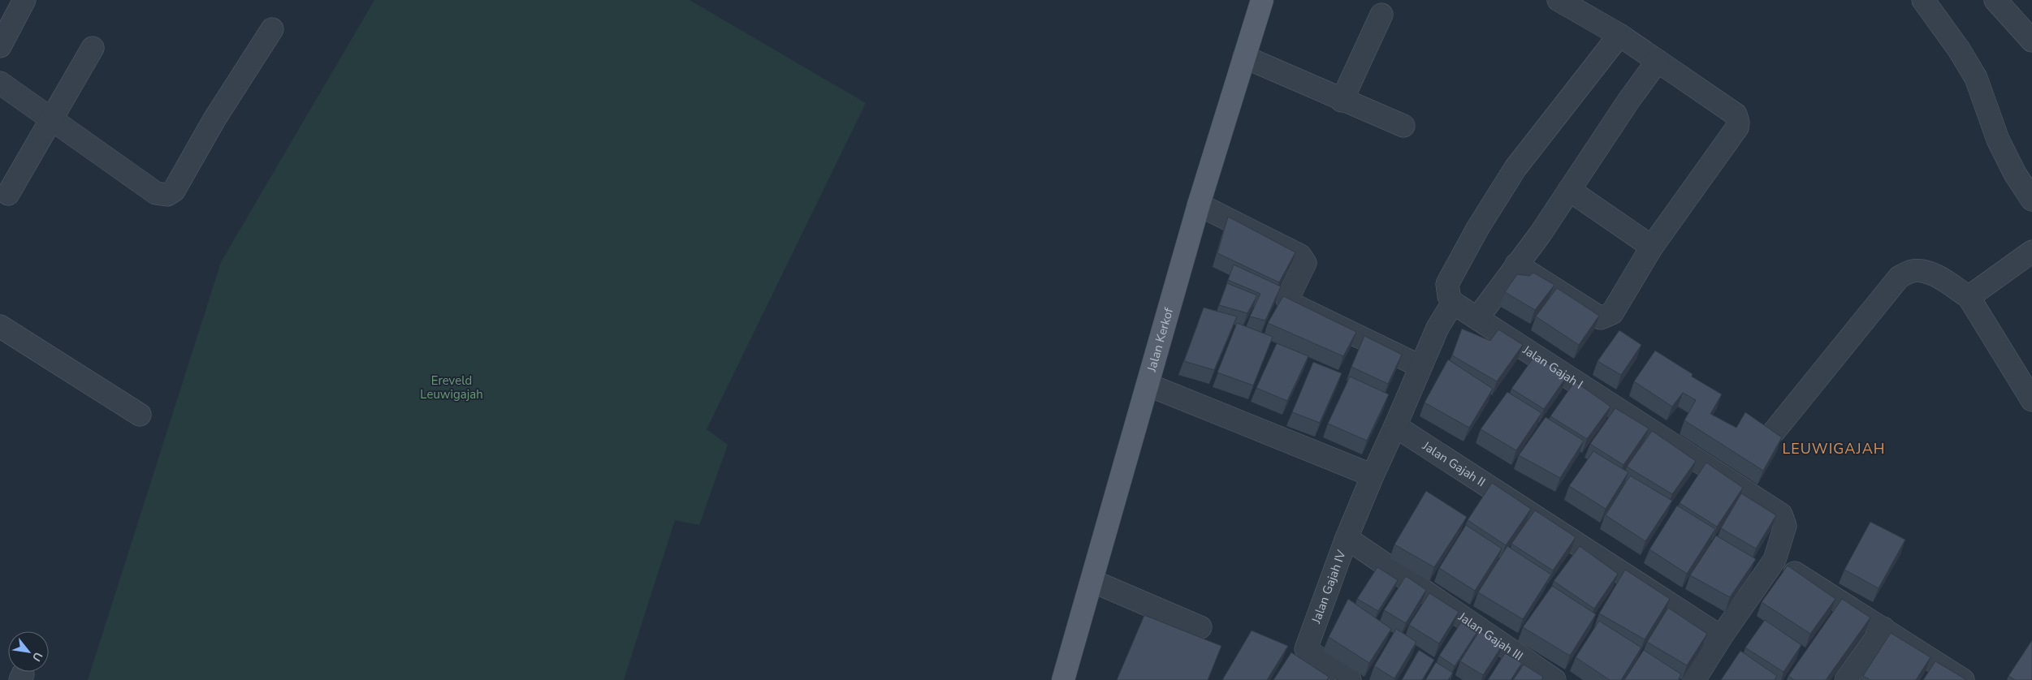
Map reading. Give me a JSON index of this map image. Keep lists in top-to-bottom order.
{
  "streets": {
    "main road": ["Jalan Kerkof"],
    "street": [
      "Jalan Gajah I",
      "Jalan Gajah II",
      "Jalan Gajah IV",
      "Jalan Gajah III"
    ]
  },
  "crossings": [
    ["Jalan Gajah I", "Jalan Gajah II"],
    ["Jalan Gajah IV", "Jalan Gajah III"]
  ],
  "districts": ["LEUWIGAJAH"],
  "parks": ["Ereveld Leuwigajah"],
  "north": "bottom right"
}
